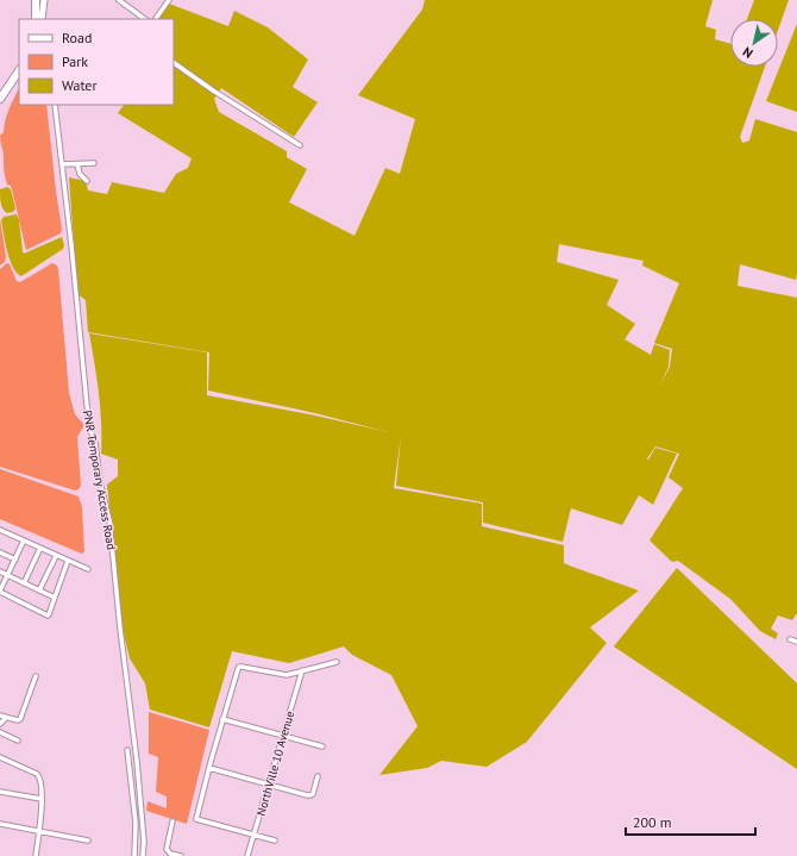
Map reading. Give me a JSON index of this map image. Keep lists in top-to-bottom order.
{
  "streets": {
    "street": ["PNR Temporary Access Road", "NorthVille 10 Avenue"]
  },
  "legend": ["Road", "Park", "Water"],
  "scale_bar": "200 m",
  "north": "bottom left"
}
